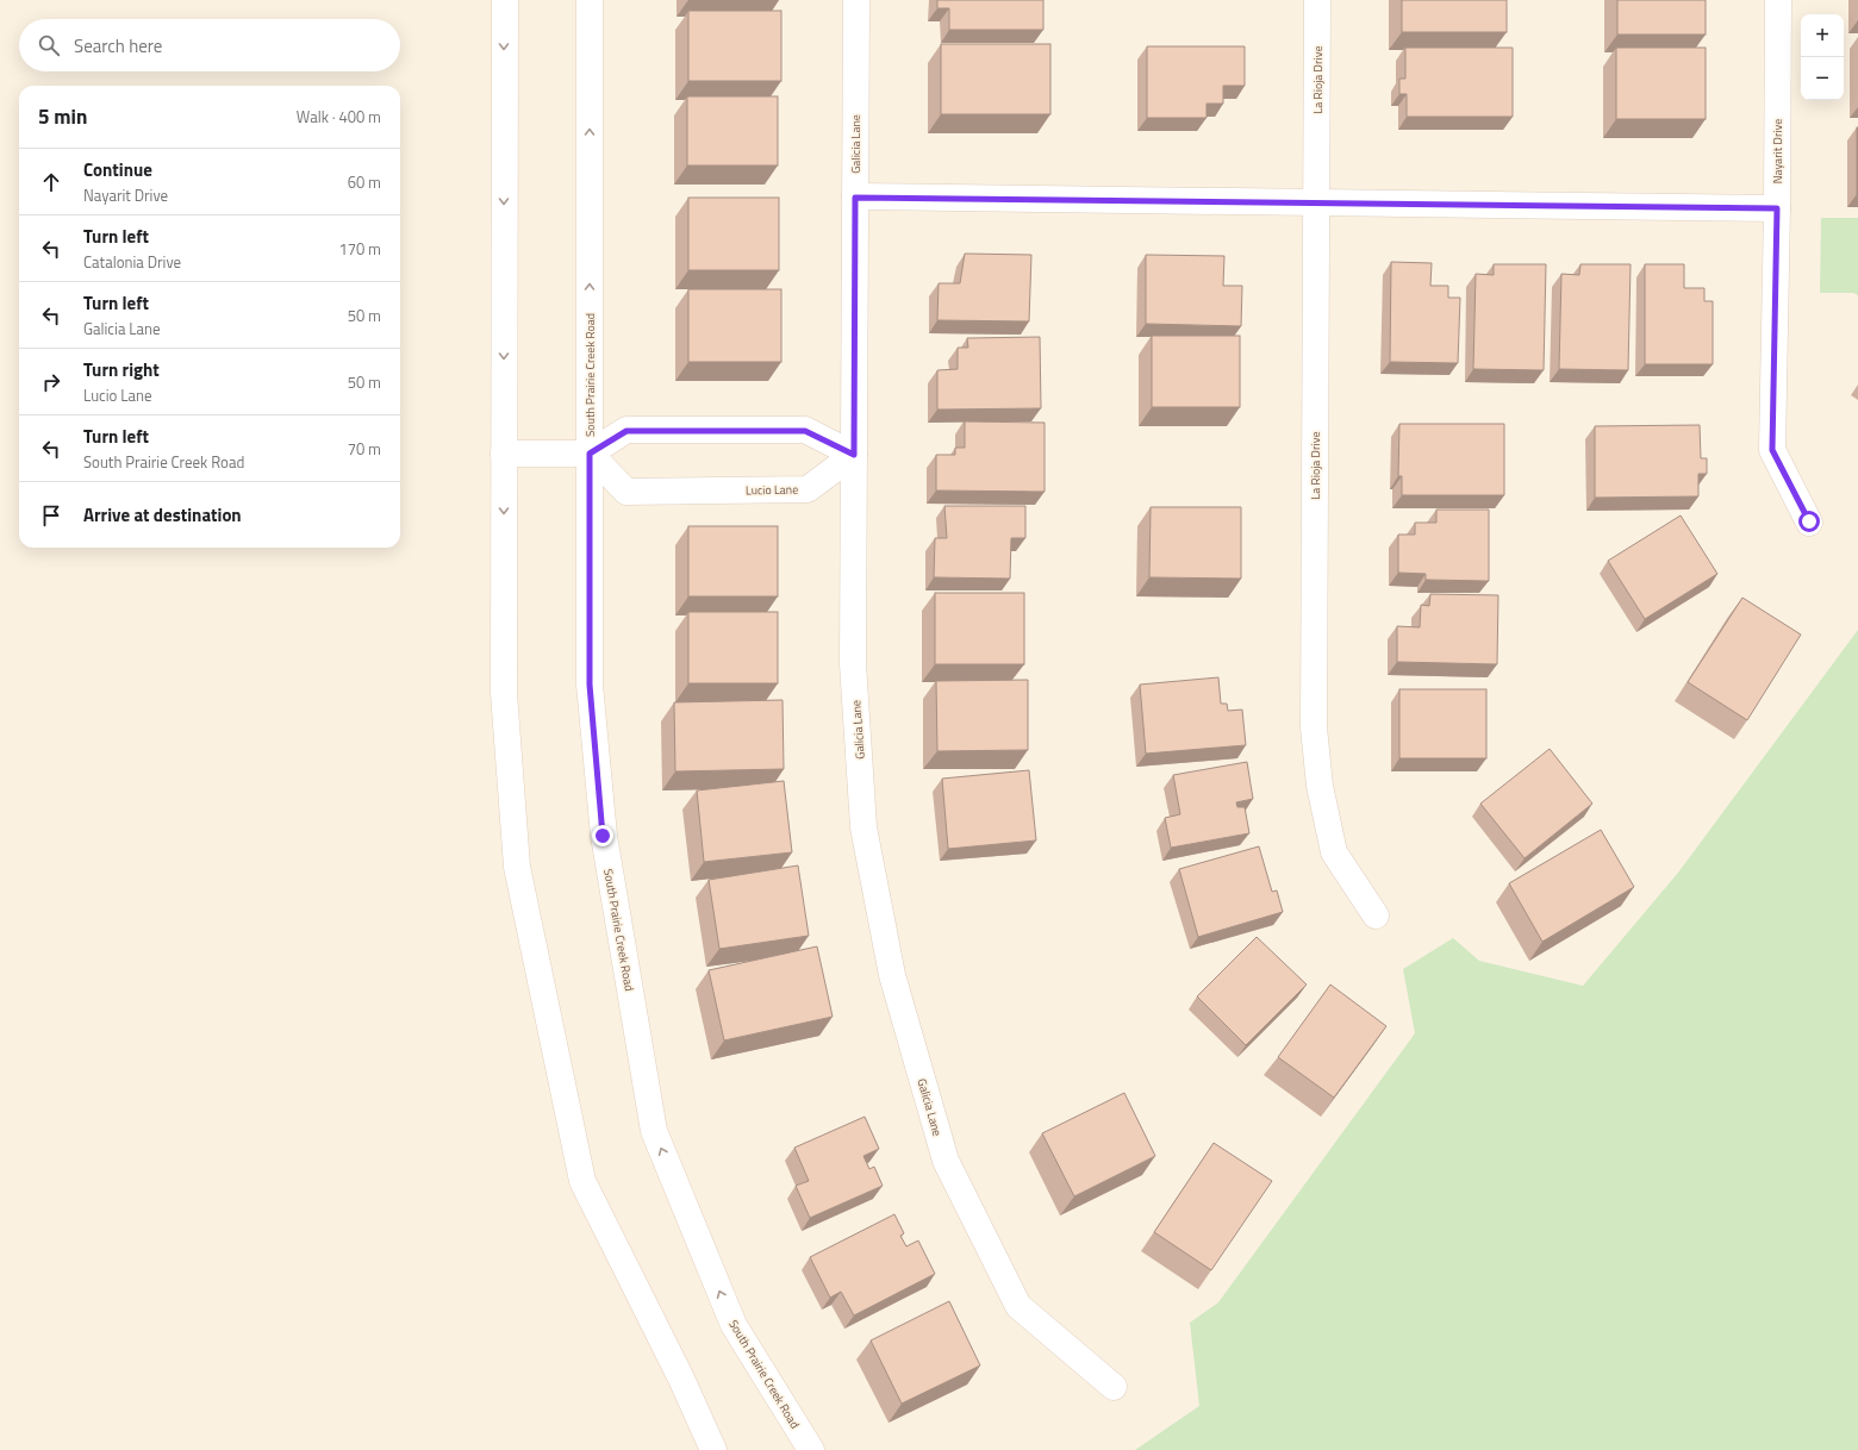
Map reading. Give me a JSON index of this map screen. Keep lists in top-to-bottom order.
{
  "streets": {
    "street": [
      "La Rioja Drive",
      "Galicia Lane",
      "Nayarit Drive",
      "South Prairie Creek Road",
      "Lucio Lane"
    ]
  },
  "crossings": [
    ["Galicia Lane", "Lucio Lane"],
    ["South Prairie Creek Road", "Lucio Lane"]
  ],
  "page": {
    "map_buttons": ["+", "−"],
    "search": "Search here",
    "heading": ["5 min", "Walk · 400 m"],
    "list": [
      ["Continue", "Nayarit Drive", "60 m"],
      ["Turn left", "Catalonia Drive", "170 m"],
      ["Turn left", "Galicia Lane", "50 m"],
      ["Turn right", "Lucio Lane", "50 m"],
      ["Turn left", "South Prairie Creek Road", "70 m"],
      "Arrive at destination"
    ]
  }
}
